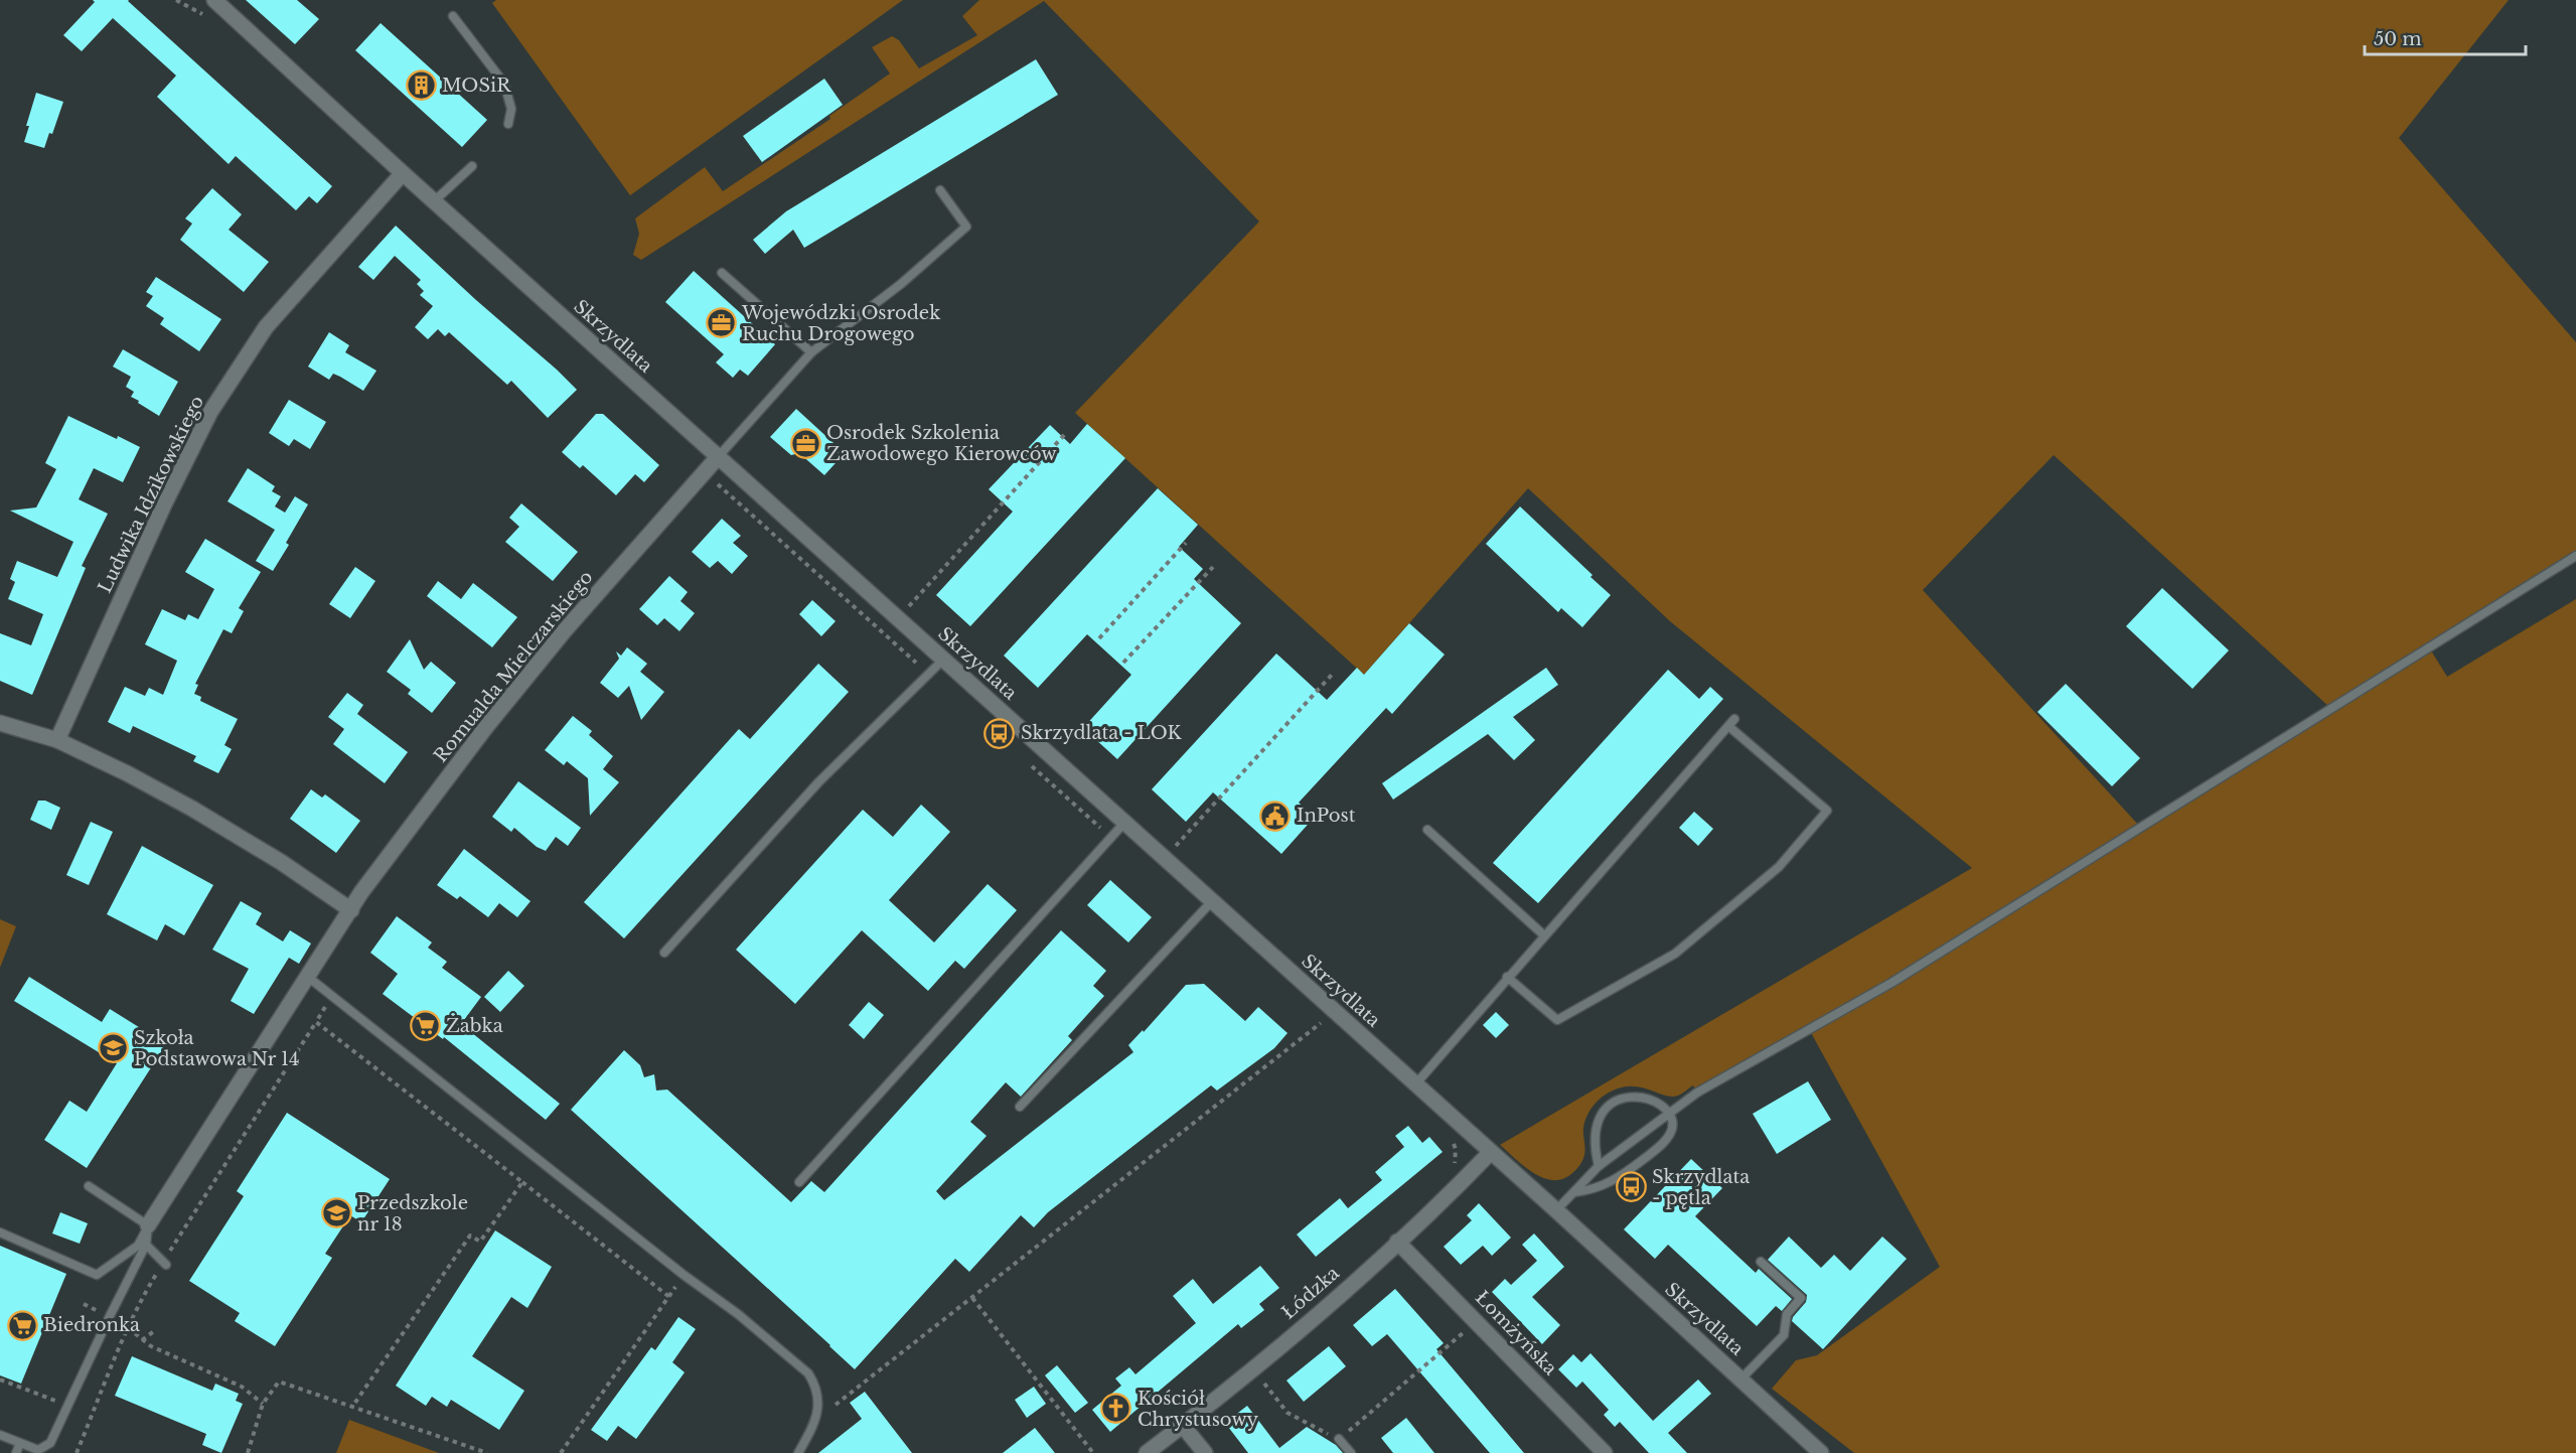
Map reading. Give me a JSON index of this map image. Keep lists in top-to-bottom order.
{
  "streets": {
    "street": [
      "Skrzydlata",
      "Ludwika Idzikowskiego",
      "Romualda Mielczarskiego",
      "Łódzka",
      "Łomżyńska"
    ]
  },
  "crossings": [
    ["Skrzydlata", "Ludwika Idzikowskiego"],
    ["Skrzydlata", "Romualda Mielczarskiego"],
    ["Skrzydlata", "Łódzka"],
    ["Łódzka", "Łomżyńska"]
  ],
  "places": {
    "building": ["MOSiR"],
    "office": ["Wojewódzki Osrodek Ruchu Drogowego", "Osrodek Szkolenia Zawodowego Kierowców"],
    "bus stop": ["Skrzydlata - LOK", "Skrzydlata - pętla"],
    "public building": ["InPost"],
    "supermarket": ["Żabka", "Biedronka"],
    "school or university": ["Szkoła Podstawowa Nr 14", "Przedszkole nr 18"],
    "church": ["Kościół Chrystusowy"]
  },
  "scale_bar": "50 m"
}
